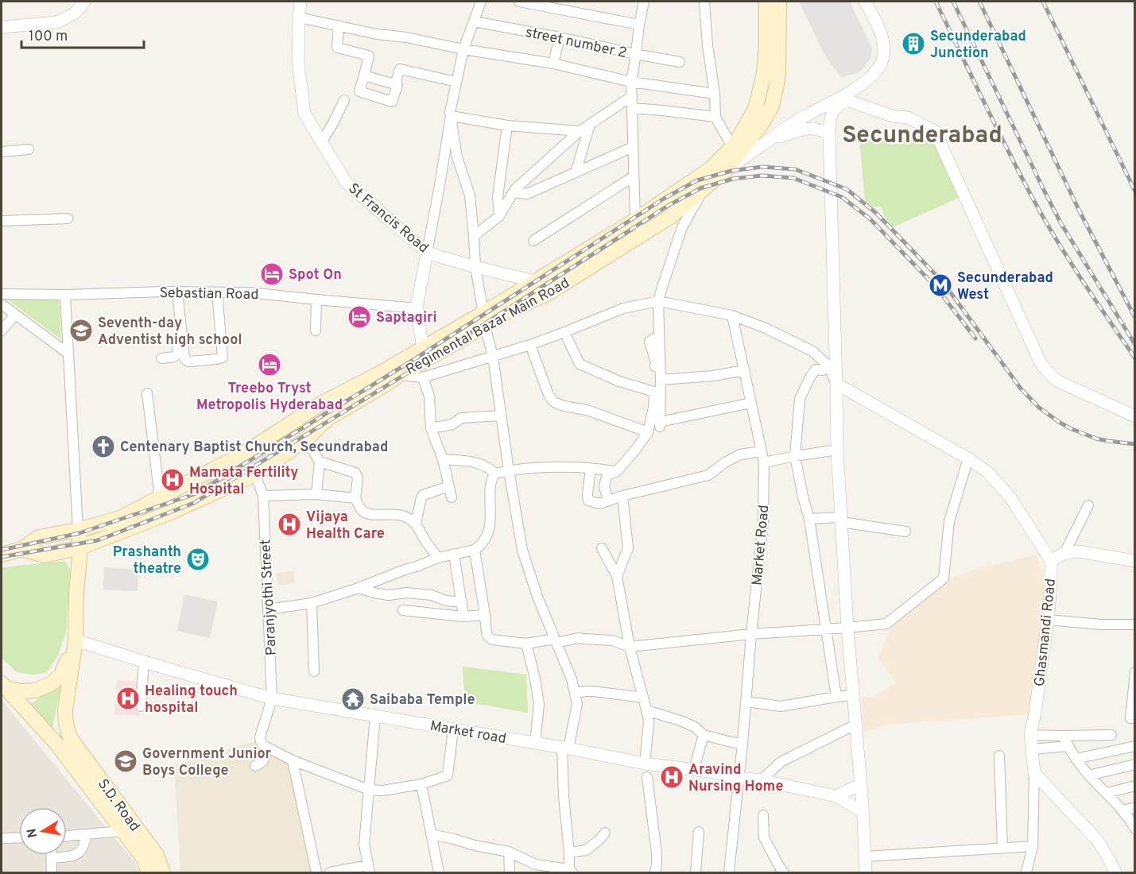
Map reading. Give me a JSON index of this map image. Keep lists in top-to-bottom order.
{
  "streets": {
    "main road": ["Regimental Bazar Main Road", "S.D. Road"],
    "street": [
      "street number 2",
      "St Francis Road",
      "Sebastian Road",
      "Market Road",
      "Paranjyothi Street",
      "Ghasmandi Road",
      "Market road"
    ]
  },
  "crossings": [
    ["St Francis Road", "Sebastian Road"],
    ["St Francis Road", "Regimental Bazar Main Road"],
    ["Regimental Bazar Main Road", "Paranjyothi Street"],
    ["Market Road", "Market road"],
    ["Paranjyothi Street", "Market road"],
    ["Market road", "S.D. Road"]
  ],
  "districts": ["Secunderabad"],
  "places": {
    "building": ["Secunderabad Junction"],
    "hotel": ["Spot On", "Saptagiri", "Treebo Tryst Metropolis Hyderabad"],
    "metro station": ["Secunderabad West"],
    "school or university": ["Seventh-day Adventist high school", "Government Junior Boys College"],
    "church": ["Centenary Baptist Church, Secundrabad"],
    "hospital": [
      "Mamata Fertility Hospital",
      "Vijaya Health Care",
      "Healing touch hospital",
      "Aravind Nursing Home"
    ],
    "theatre": ["Prashanth theatre"],
    "temple": ["Saibaba Temple"]
  },
  "scale_bar": "100 m",
  "north": "left"
}
